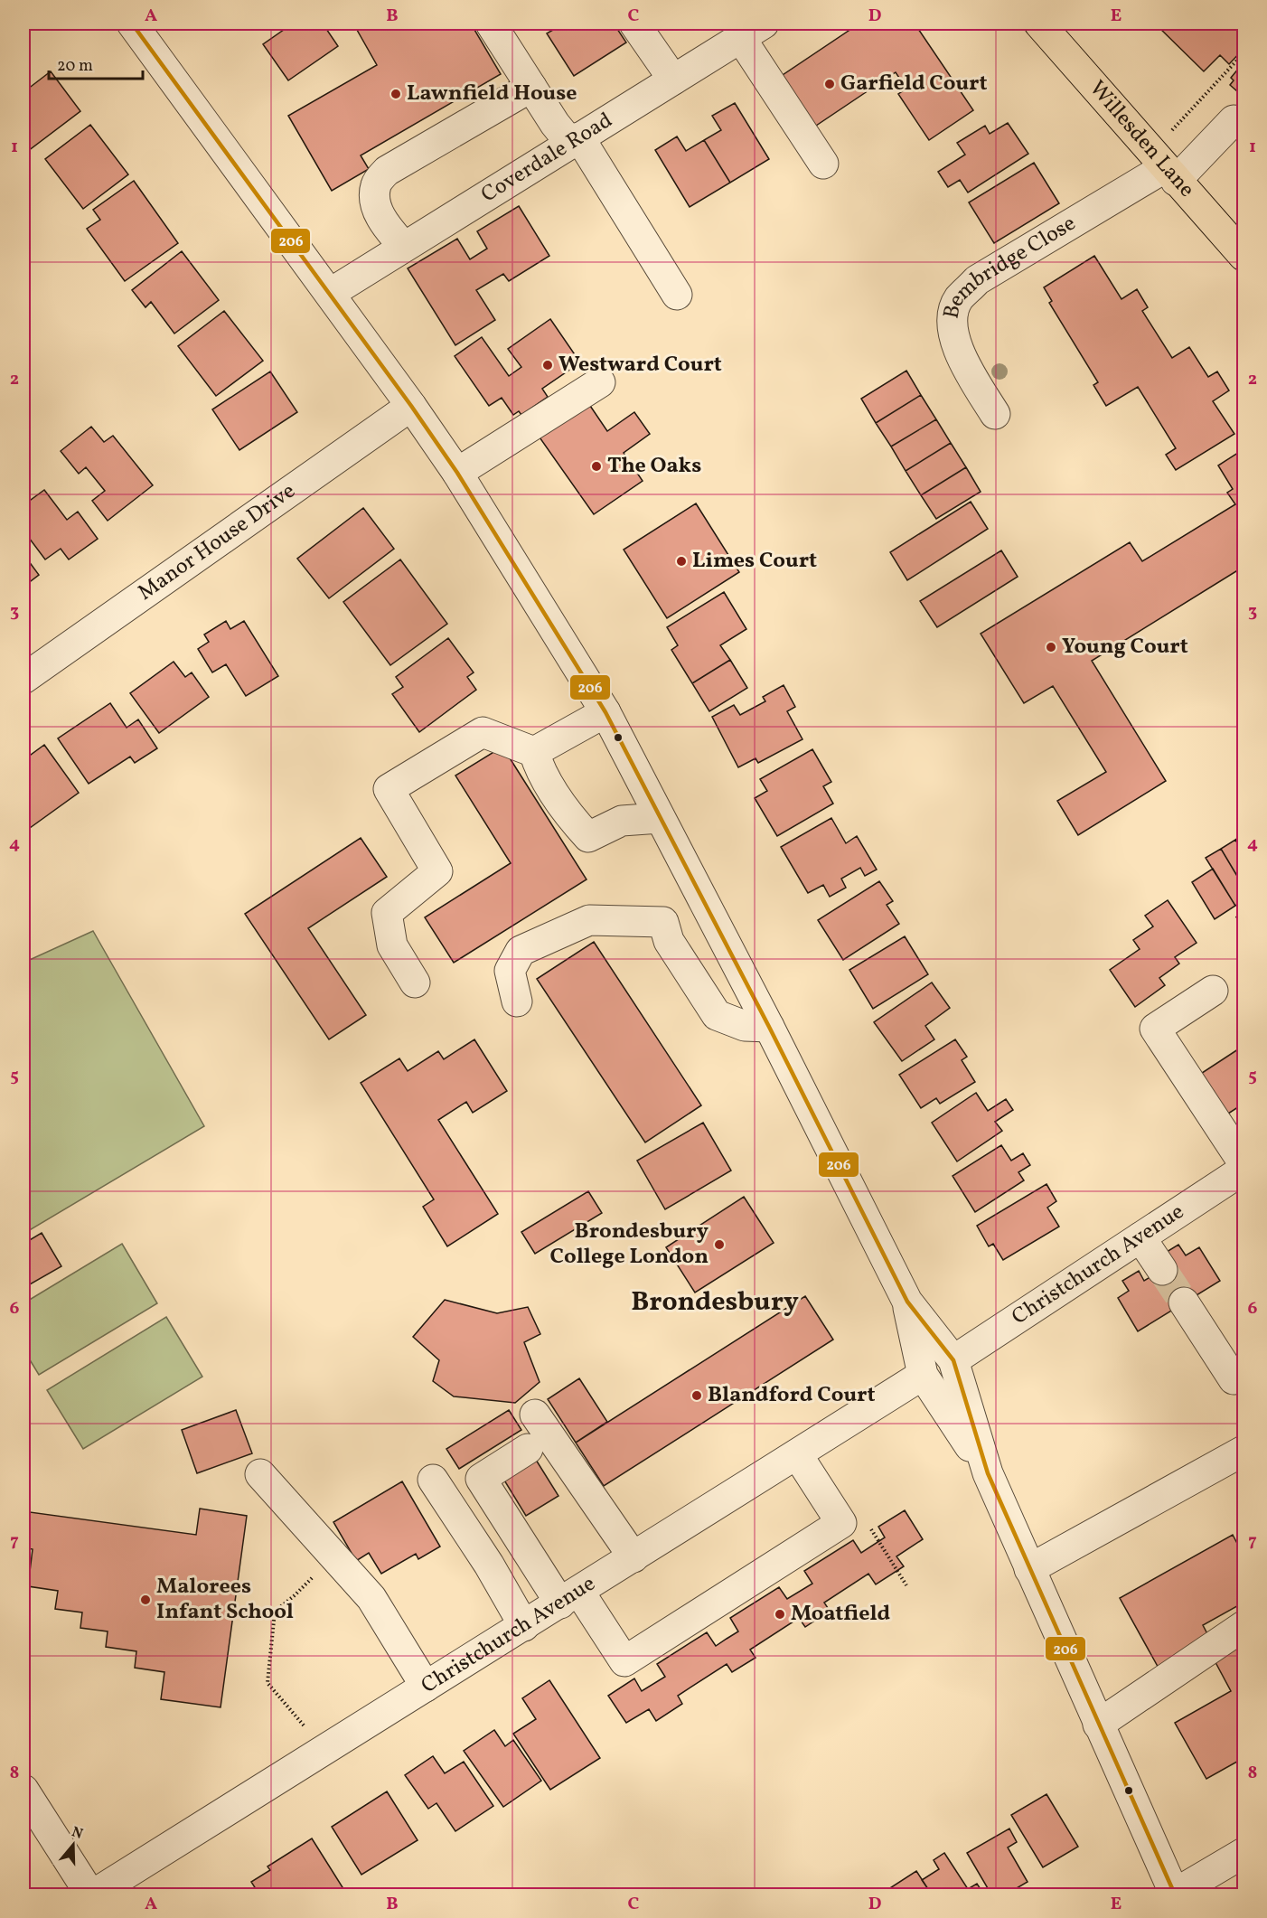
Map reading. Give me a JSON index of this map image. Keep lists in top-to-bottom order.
{
  "streets": {
    "main road": ["Willesden Lane"],
    "street": [
      "Coverdale Road",
      "Bembridge Close",
      "Manor House Drive",
      "Christchurch Avenue"
    ]
  },
  "crossings": [
    ["Willesden Lane", "Bembridge Close"]
  ],
  "districts": ["Brondesbury"],
  "places": [
    "Garfield Court",
    "Lawnfield House",
    "Westward Court",
    "The Oaks",
    "Limes Court",
    "Young Court",
    "Brondesbury College London",
    "Blandford Court",
    "Malorees Infant School",
    "Moatfield"
  ],
  "lines": ["transit line 206"],
  "scale_bar": "20 m",
  "north": "top",
  "grid": {
    "columns": [
      "A",
      "B",
      "C",
      "D",
      "E"
    ],
    "rows": [
      "1",
      "2",
      "3",
      "4",
      "5",
      "6",
      "7",
      "8"
    ]
  }
}
